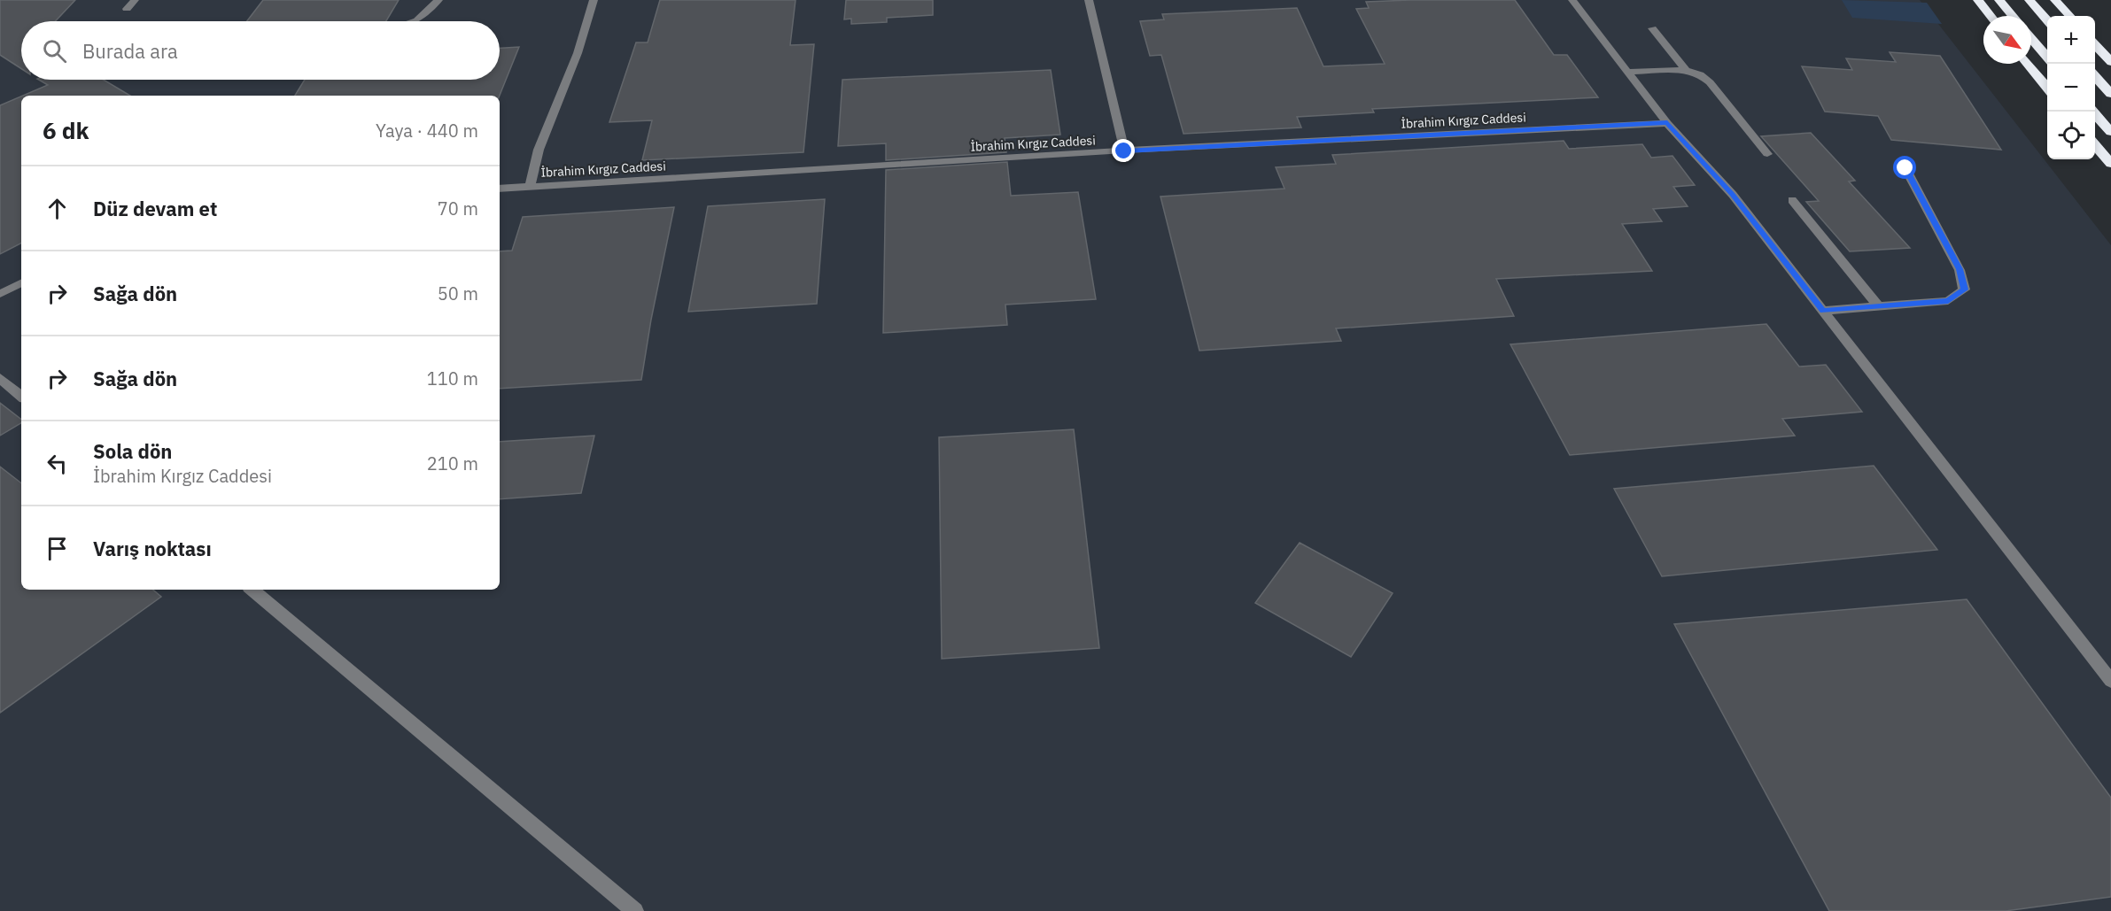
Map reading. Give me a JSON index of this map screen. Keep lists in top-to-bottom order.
{
  "streets": {
    "street": ["İbrahim Kırgız Caddesi"]
  },
  "north": "bottom right",
  "page": {
    "map_buttons": ["+", "−"],
    "search": "Burada ara",
    "heading": ["6 dk", "Yaya · 440 m"],
    "list": [
      ["Düz devam et", "70 m"],
      ["Sağa dön", "50 m"],
      ["Sağa dön", "110 m"],
      ["Sola dön", "İbrahim Kırgız Caddesi", "210 m"],
      "Varış noktası"
    ]
  }
}
